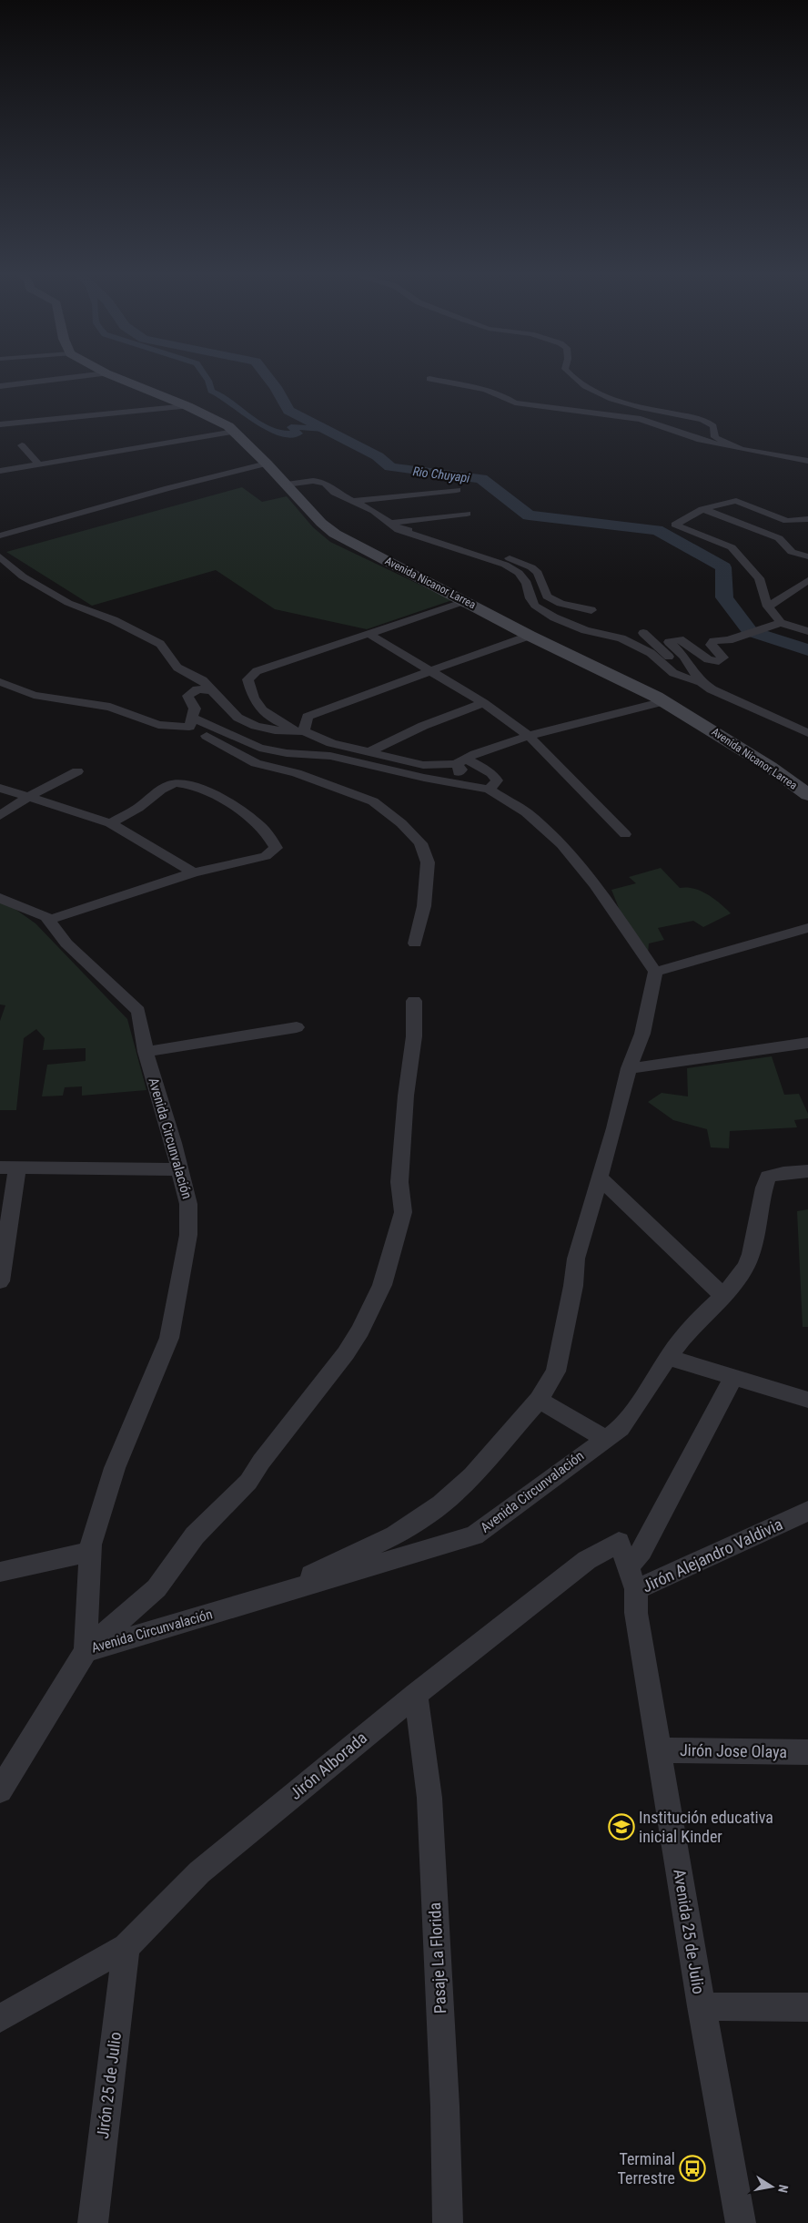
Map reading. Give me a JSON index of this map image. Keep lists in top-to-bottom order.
{
  "streets": {
    "main road": ["Avenida Nicanor Larrea"],
    "street": [
      "Avenida Circunvalación",
      "Jirón Alejandro Valdivia",
      "Jirón Jose Olaya",
      "Jirón Alborada",
      "Avenida 25 de Julio",
      "Pasaje La Florida",
      "Jirón 25 de Julio"
    ]
  },
  "crossings": [
    ["Jirón Alejandro Valdivia", "Jirón Alborada"],
    ["Jirón Alejandro Valdivia", "Avenida 25 de Julio"],
    ["Jirón Jose Olaya", "Avenida 25 de Julio"],
    ["Jirón Alborada", "Avenida 25 de Julio"],
    ["Jirón Alborada", "Pasaje La Florida"],
    ["Jirón Alborada", "Jirón 25 de Julio"]
  ],
  "water": ["Rio Chuyapi"],
  "places": {
    "school or university": ["Institución educativa inicial Kinder"],
    "bus stop": ["Terminal Terrestre"]
  },
  "north": "right"
}
